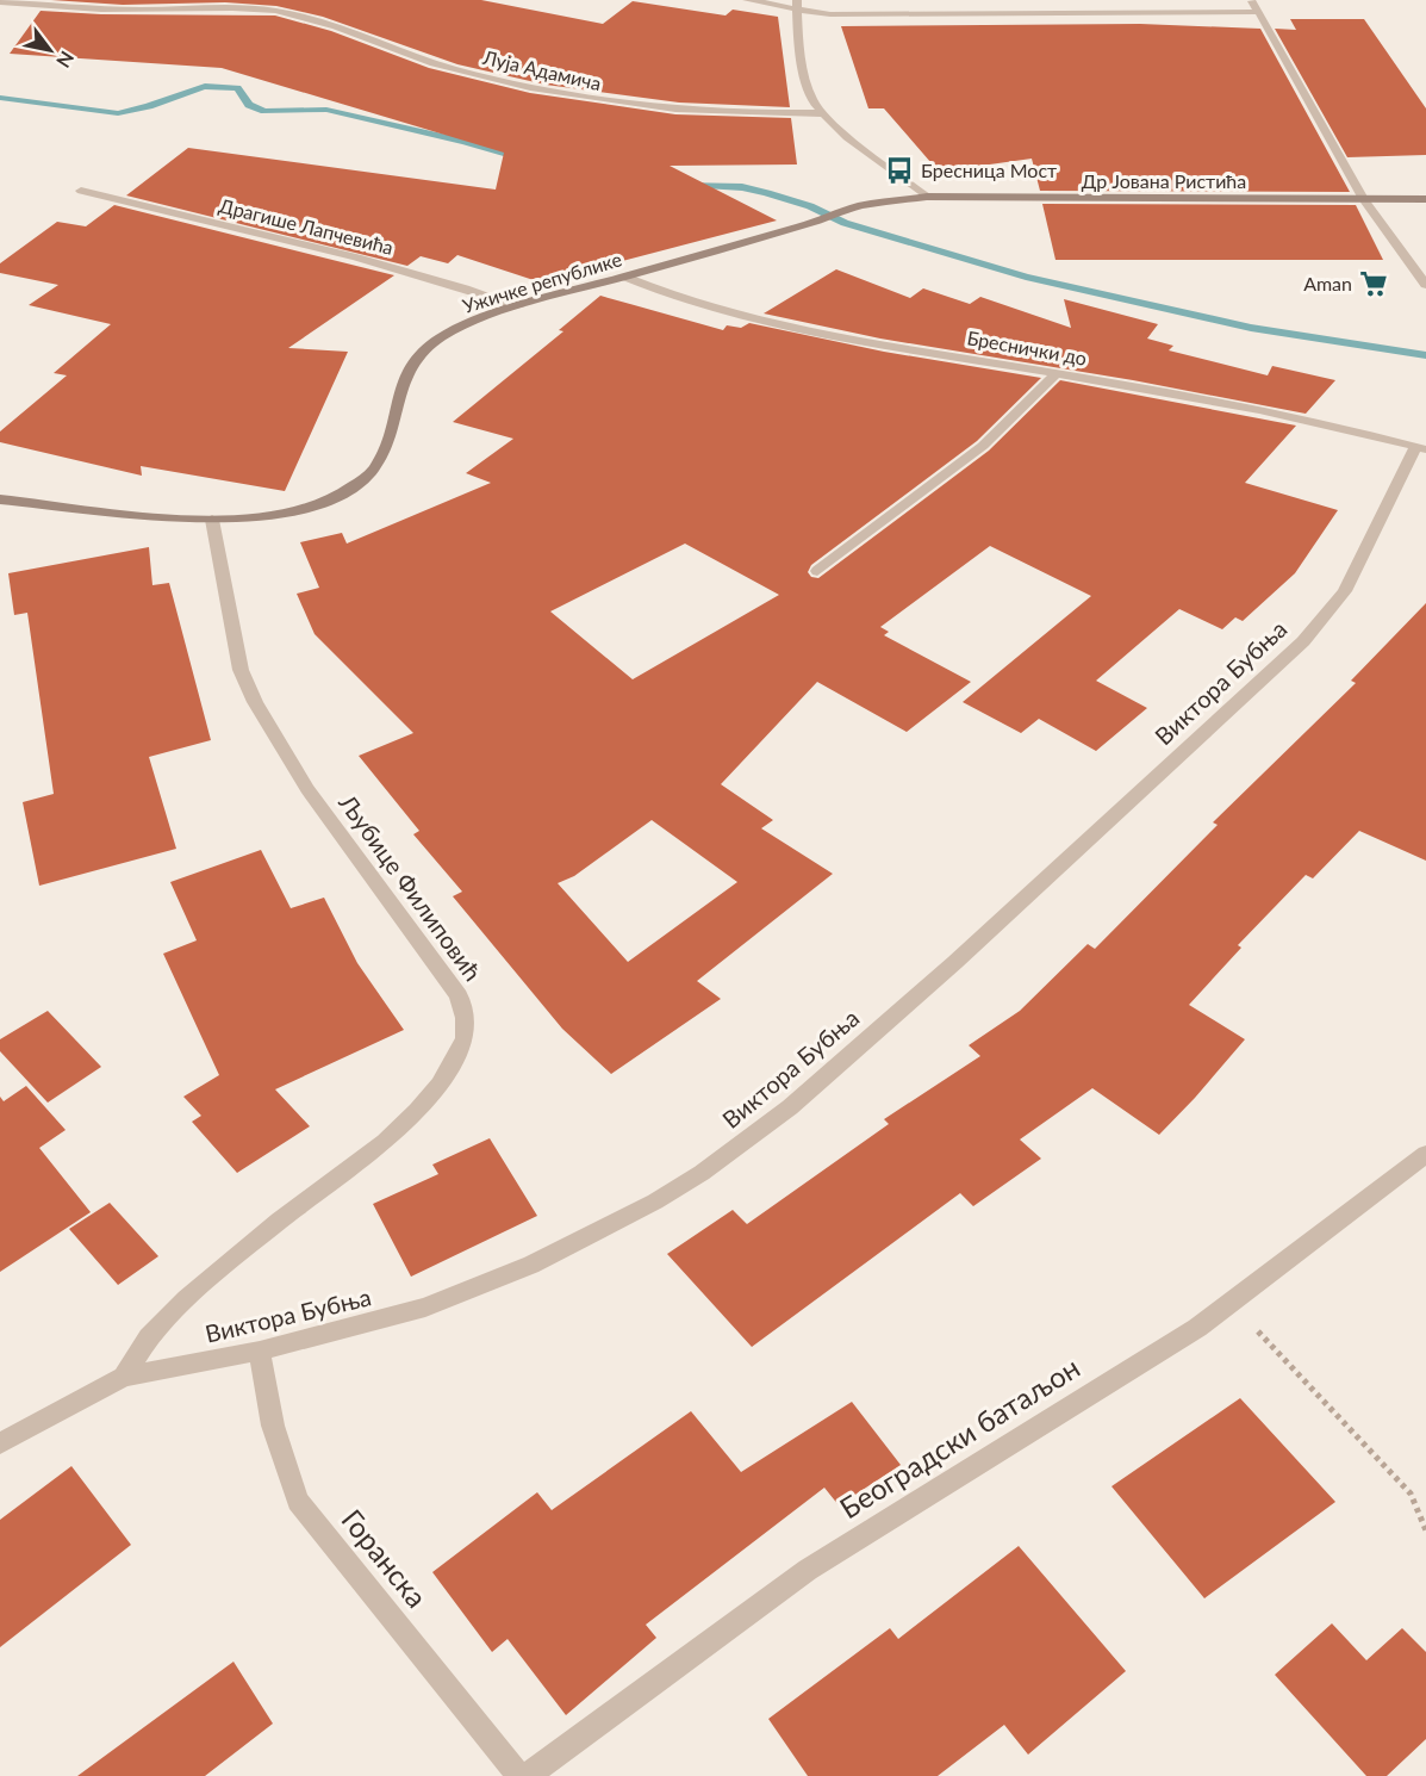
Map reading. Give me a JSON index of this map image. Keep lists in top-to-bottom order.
{
  "streets": {
    "street": [
      "Луја Адамича",
      "Др Јована Ристића",
      "Драгише Лапчевића",
      "Ужичке републике",
      "Бреснички до",
      "Виктора Бубња",
      "Љубице Филиповић",
      "Београдски батаљон",
      "Горанска"
    ]
  },
  "crossings": [
    ["Др Јована Ристића", "Ужичке републике"],
    ["Драгише Лапчевића", "Ужичке републике"],
    ["Ужичке републике", "Бреснички до"],
    ["Ужичке републике", "Љубице Филиповић"],
    ["Бреснички до", "Виктора Бубња"],
    ["Виктора Бубња", "Љубице Филиповић"],
    ["Виктора Бубња", "Горанска"]
  ],
  "places": {
    "bus stop": ["Бресница Мост"],
    "supermarket": ["Aman"]
  },
  "north": "bottom right"
}
